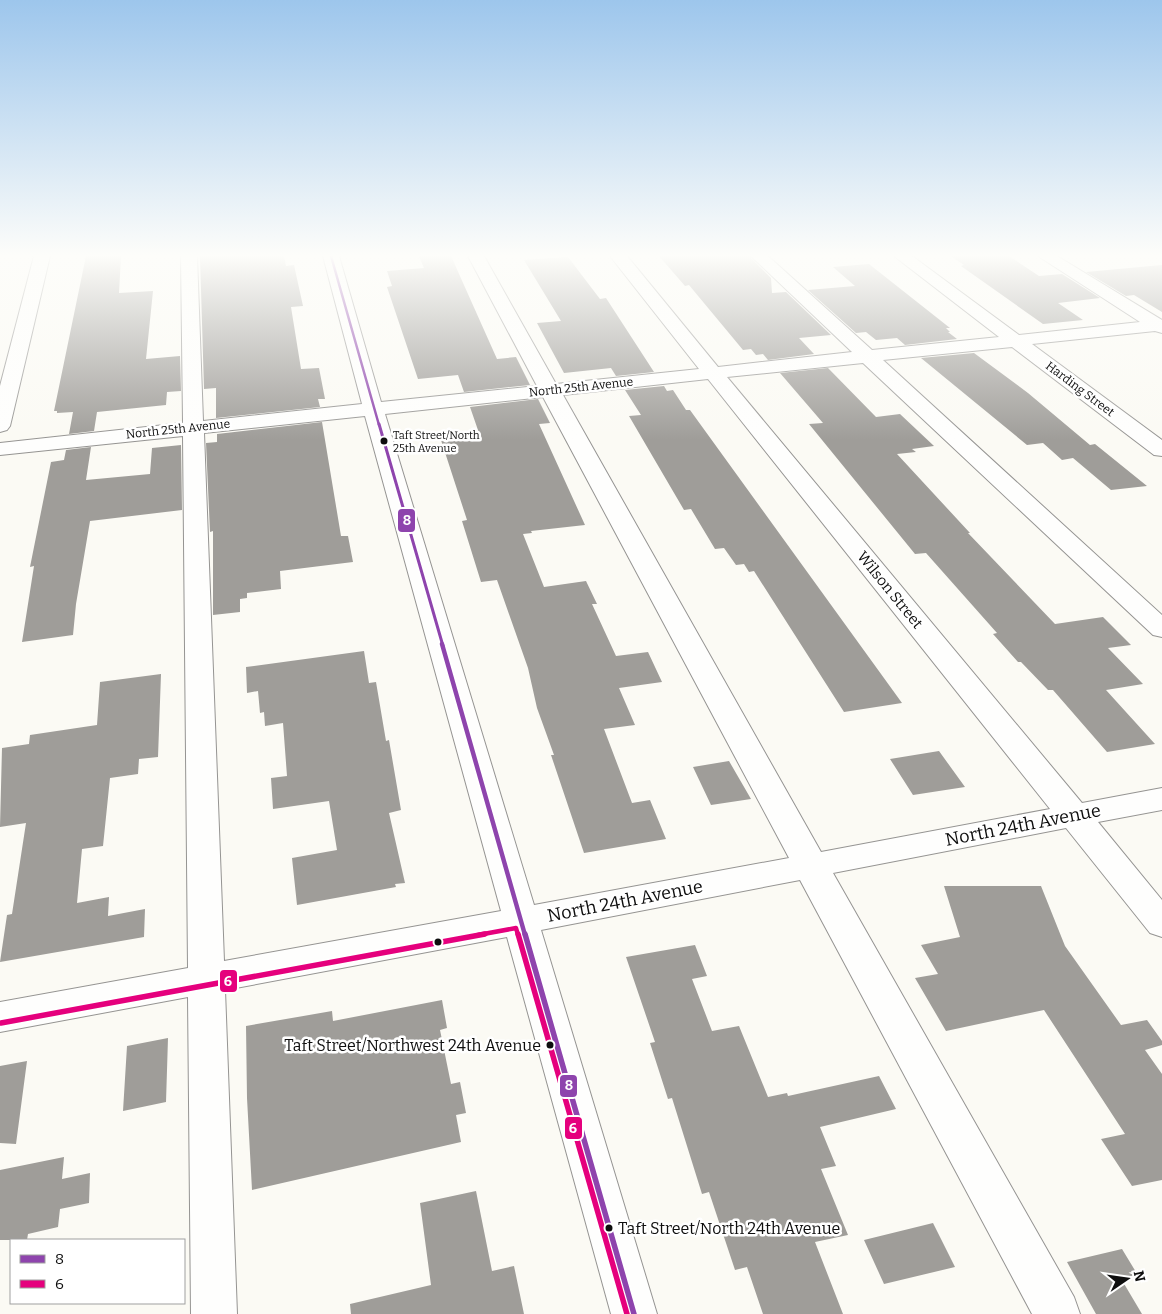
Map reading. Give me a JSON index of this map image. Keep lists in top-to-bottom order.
{
  "streets": {
    "street": [
      "North 25th Avenue",
      "Harding Street",
      "Wilson Street",
      "North 24th Avenue"
    ]
  },
  "crossings": [
    ["North 25th Avenue", "Harding Street"],
    ["North 25th Avenue", "Wilson Street"],
    ["Wilson Street", "North 24th Avenue"]
  ],
  "places": ["Taft Street/North 25th Avenue", "Taft Street/Northwest 24th Avenue", "Taft Street/North 24th Avenue"],
  "lines": ["transit line 8", "transit line 6"],
  "legend": ["8", "6"],
  "north": "right"
}
